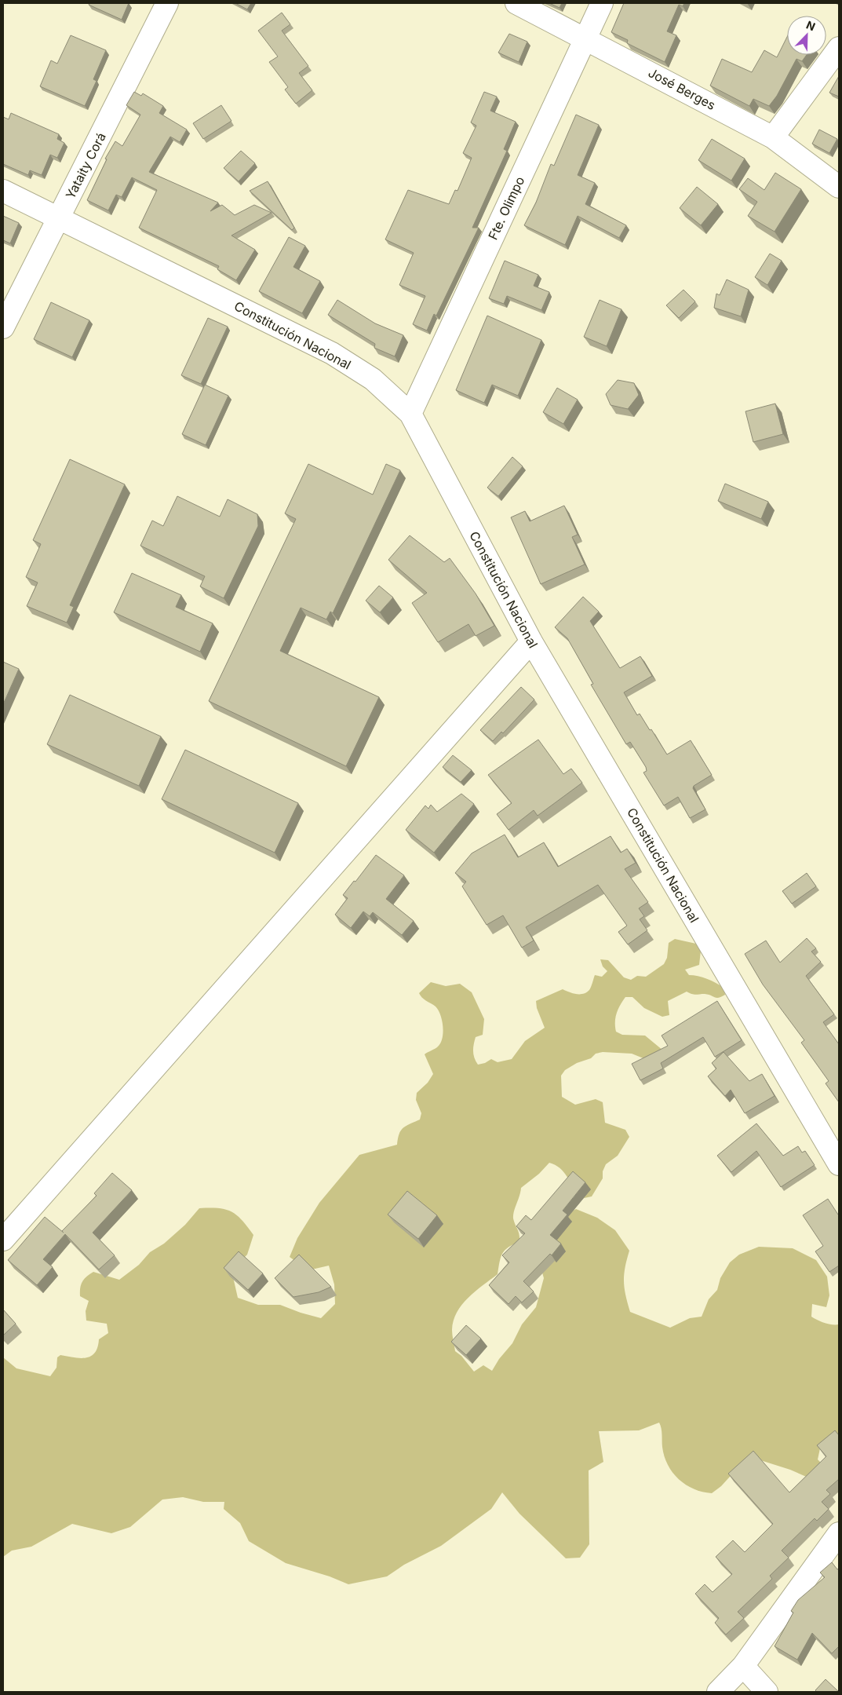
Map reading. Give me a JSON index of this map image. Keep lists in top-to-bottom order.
{
  "streets": {
    "street": [
      "José Berges",
      "Yataity Corá",
      "Fte. Olimpo",
      "Constitución Nacional"
    ]
  },
  "crossings": [
    ["José Berges", "Fte. Olimpo"],
    ["Yataity Corá", "Constitución Nacional"],
    ["Fte. Olimpo", "Constitución Nacional"]
  ],
  "north": "top right"
}
